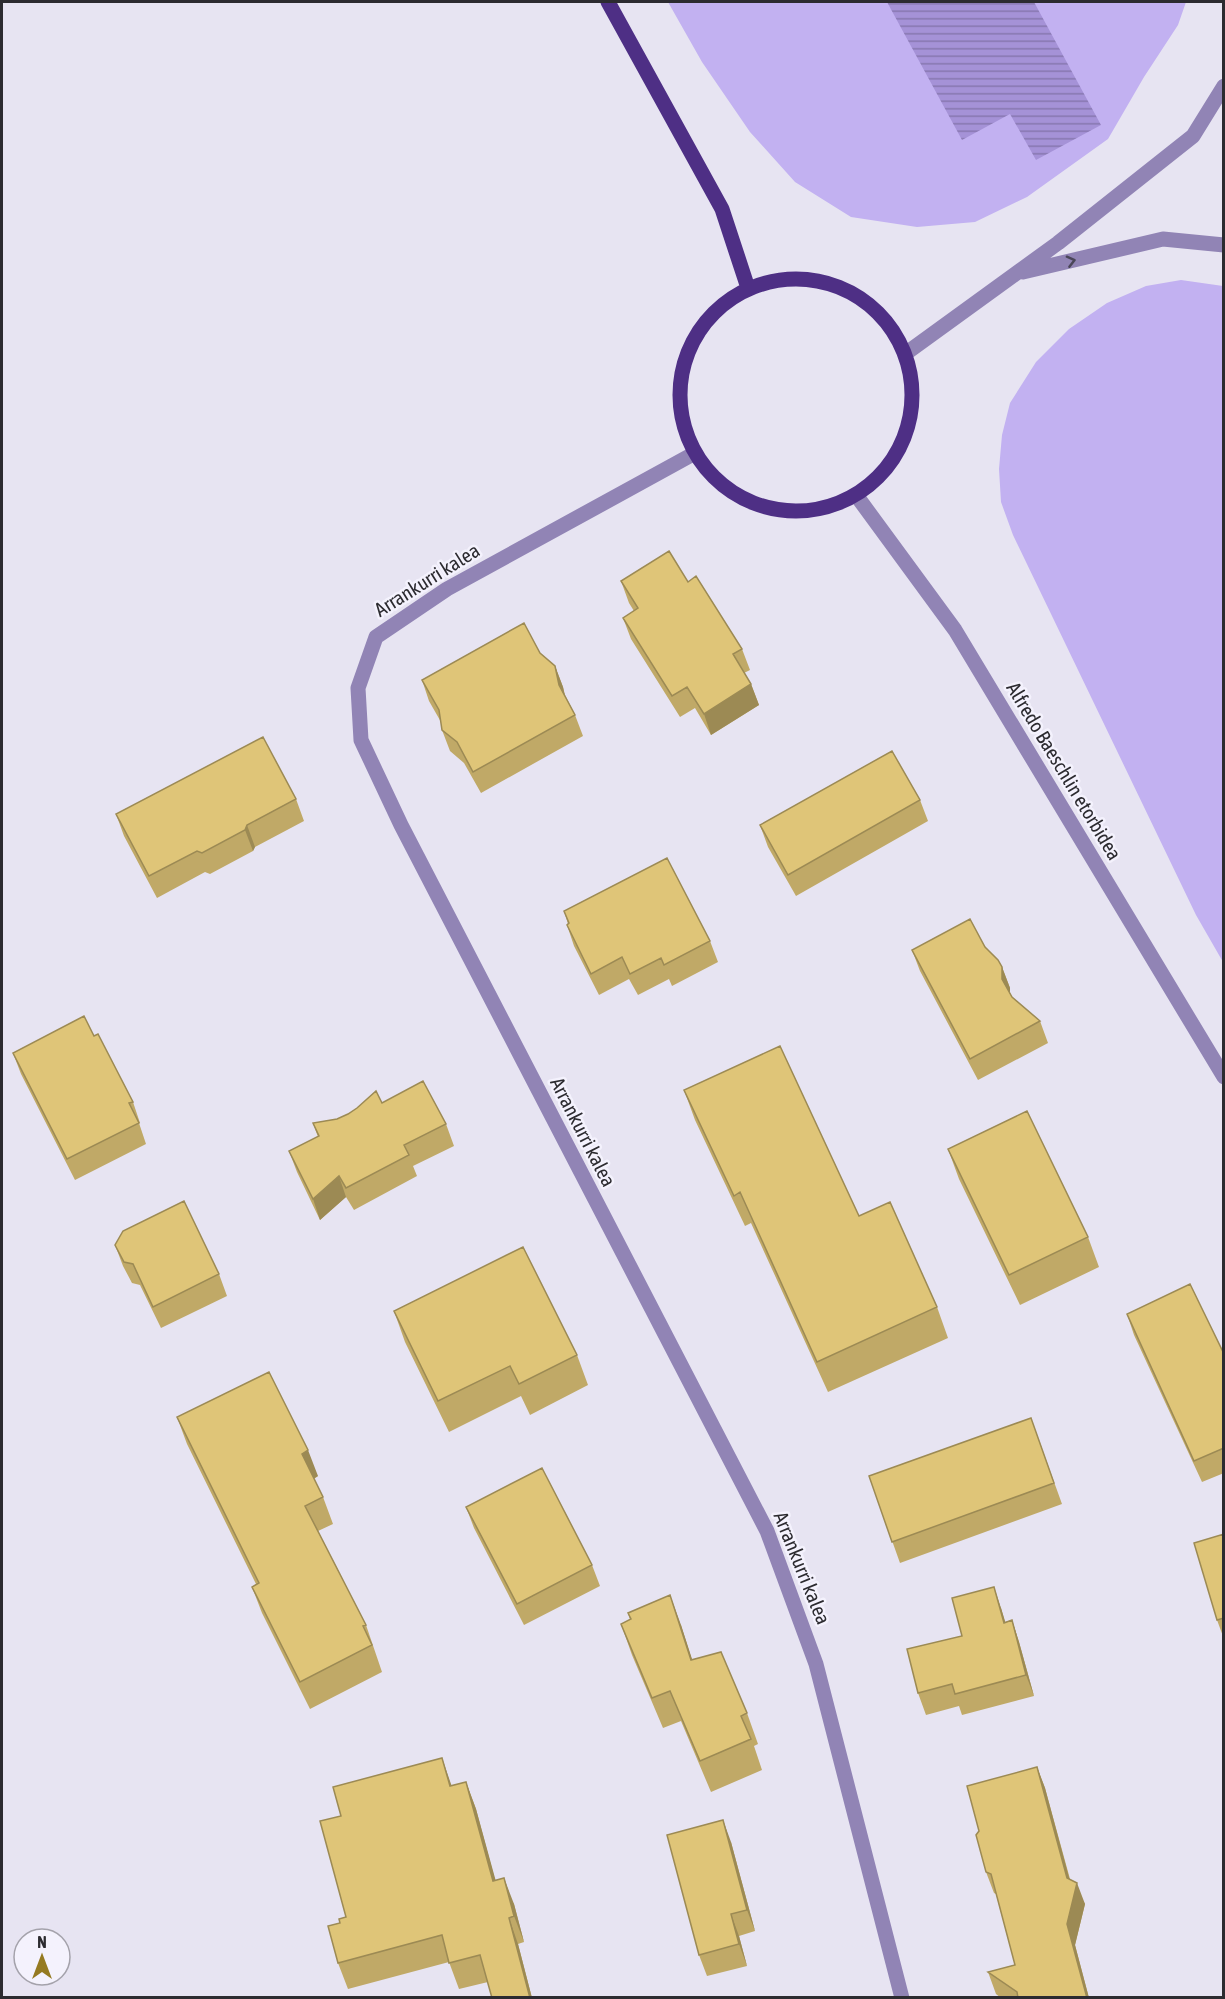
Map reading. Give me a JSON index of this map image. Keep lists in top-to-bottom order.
{
  "streets": {
    "street": ["Arrankurri kalea", "Alfredo Baeschlin etorbidea"]
  },
  "north": "top"
}
